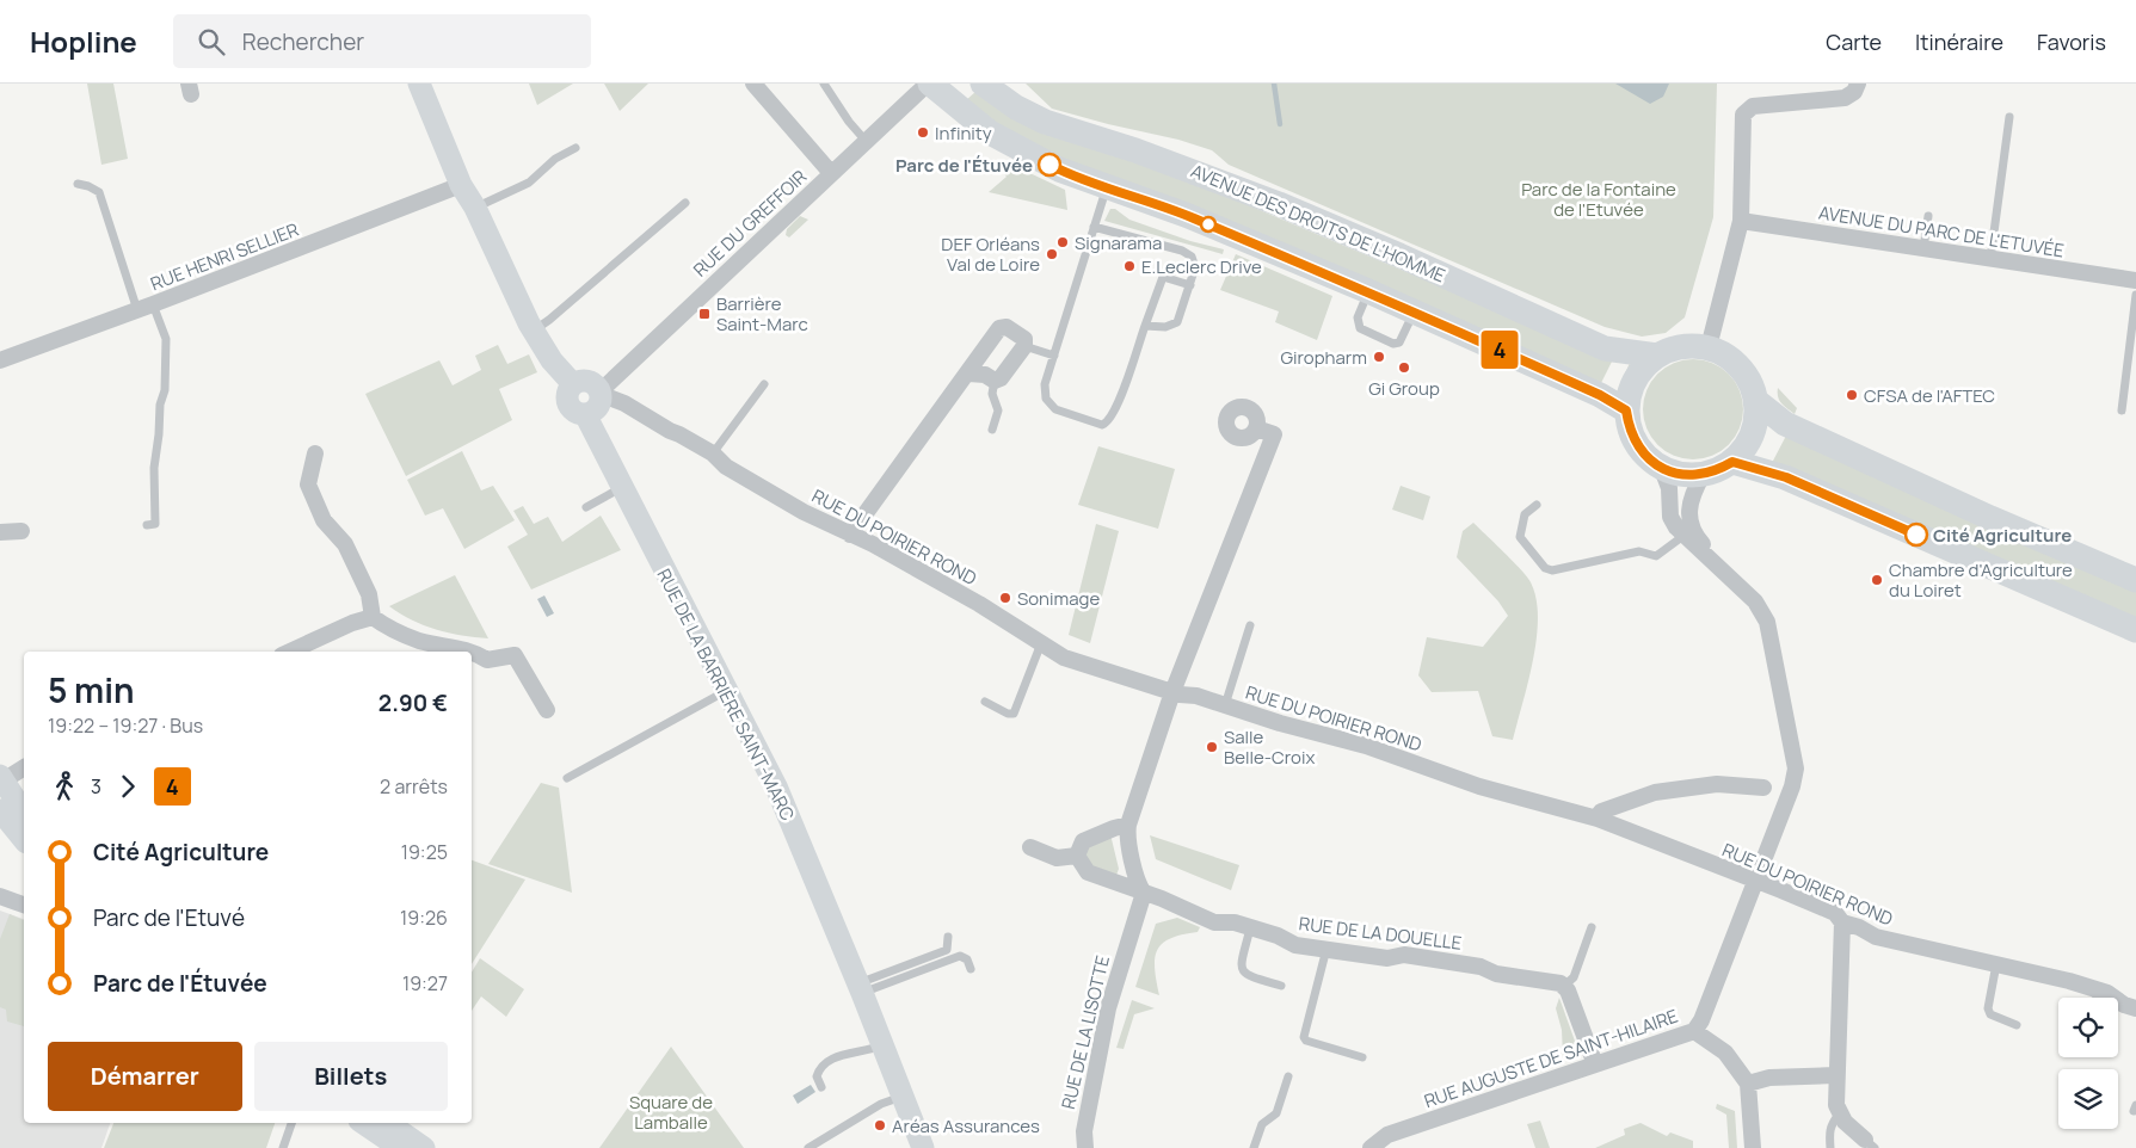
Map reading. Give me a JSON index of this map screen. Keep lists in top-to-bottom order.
{
  "streets": {
    "main road": ["AVENUE DES DROITS DE L'HOMME", "RUE DE LA BARRIÈRE SAINT-MARC"],
    "street": [
      "RUE DU GREFFOIR",
      "AVENUE DU PARC DE L'ETUVÉE",
      "RUE HENRI SELLIER",
      "RUE DU POIRIER ROND",
      "RUE DE LA DOUELLE",
      "RUE DE LA LISOTTE",
      "RUE AUGUSTE DE SAINT-HILAIRE"
    ]
  },
  "crossings": [
    ["RUE DU GREFFOIR", "RUE DU POIRIER ROND"],
    ["RUE DU GREFFOIR", "RUE DE LA BARRIÈRE SAINT-MARC"],
    ["RUE DU POIRIER ROND", "RUE DE LA BARRIÈRE SAINT-MARC"],
    ["RUE DU POIRIER ROND", "RUE AUGUSTE DE SAINT-HILAIRE"],
    ["RUE DE LA DOUELLE", "RUE DE LA LISOTTE"]
  ],
  "parks": ["Parc de la Fontaine de l'Etuvée", "Square de Lamballe"],
  "places": {
    "other": [
      "Infinity",
      "Parc de l'Étuvée",
      "Signarama",
      "DEF Orléans Val de Loire",
      "E.Leclerc Drive",
      "Giropharm",
      "Gi Group",
      "CFSA de l'AFTEC",
      "Cité Agriculture",
      "Chambre d'Agriculture du Loiret",
      "Sonimage",
      "Salle Belle-Croix",
      "Aréas Assurances"
    ],
    "transit": ["Barrière Saint-Marc"]
  },
  "lines": ["bus line 4"],
  "page": {
    "header": "Hopline",
    "search": "Rechercher",
    "nav": ["Carte", "Itinéraire", "Favoris"],
    "on_map": "4",
    "heading": ["5 min", "19:22 – 19:27 · Bus", "2.90 €"],
    "legs": ["3", "4", "2 arrêts"],
    "list": [
      {
        "name": "Cité Agriculture",
        "value": "19:25"
      },
      {
        "name": "Parc de l'Etuvé",
        "value": "19:26"
      },
      {
        "name": "Parc de l'Étuvée",
        "value": "19:27"
      }
    ],
    "buttons": ["Démarrer", "Billets"]
  }
}
